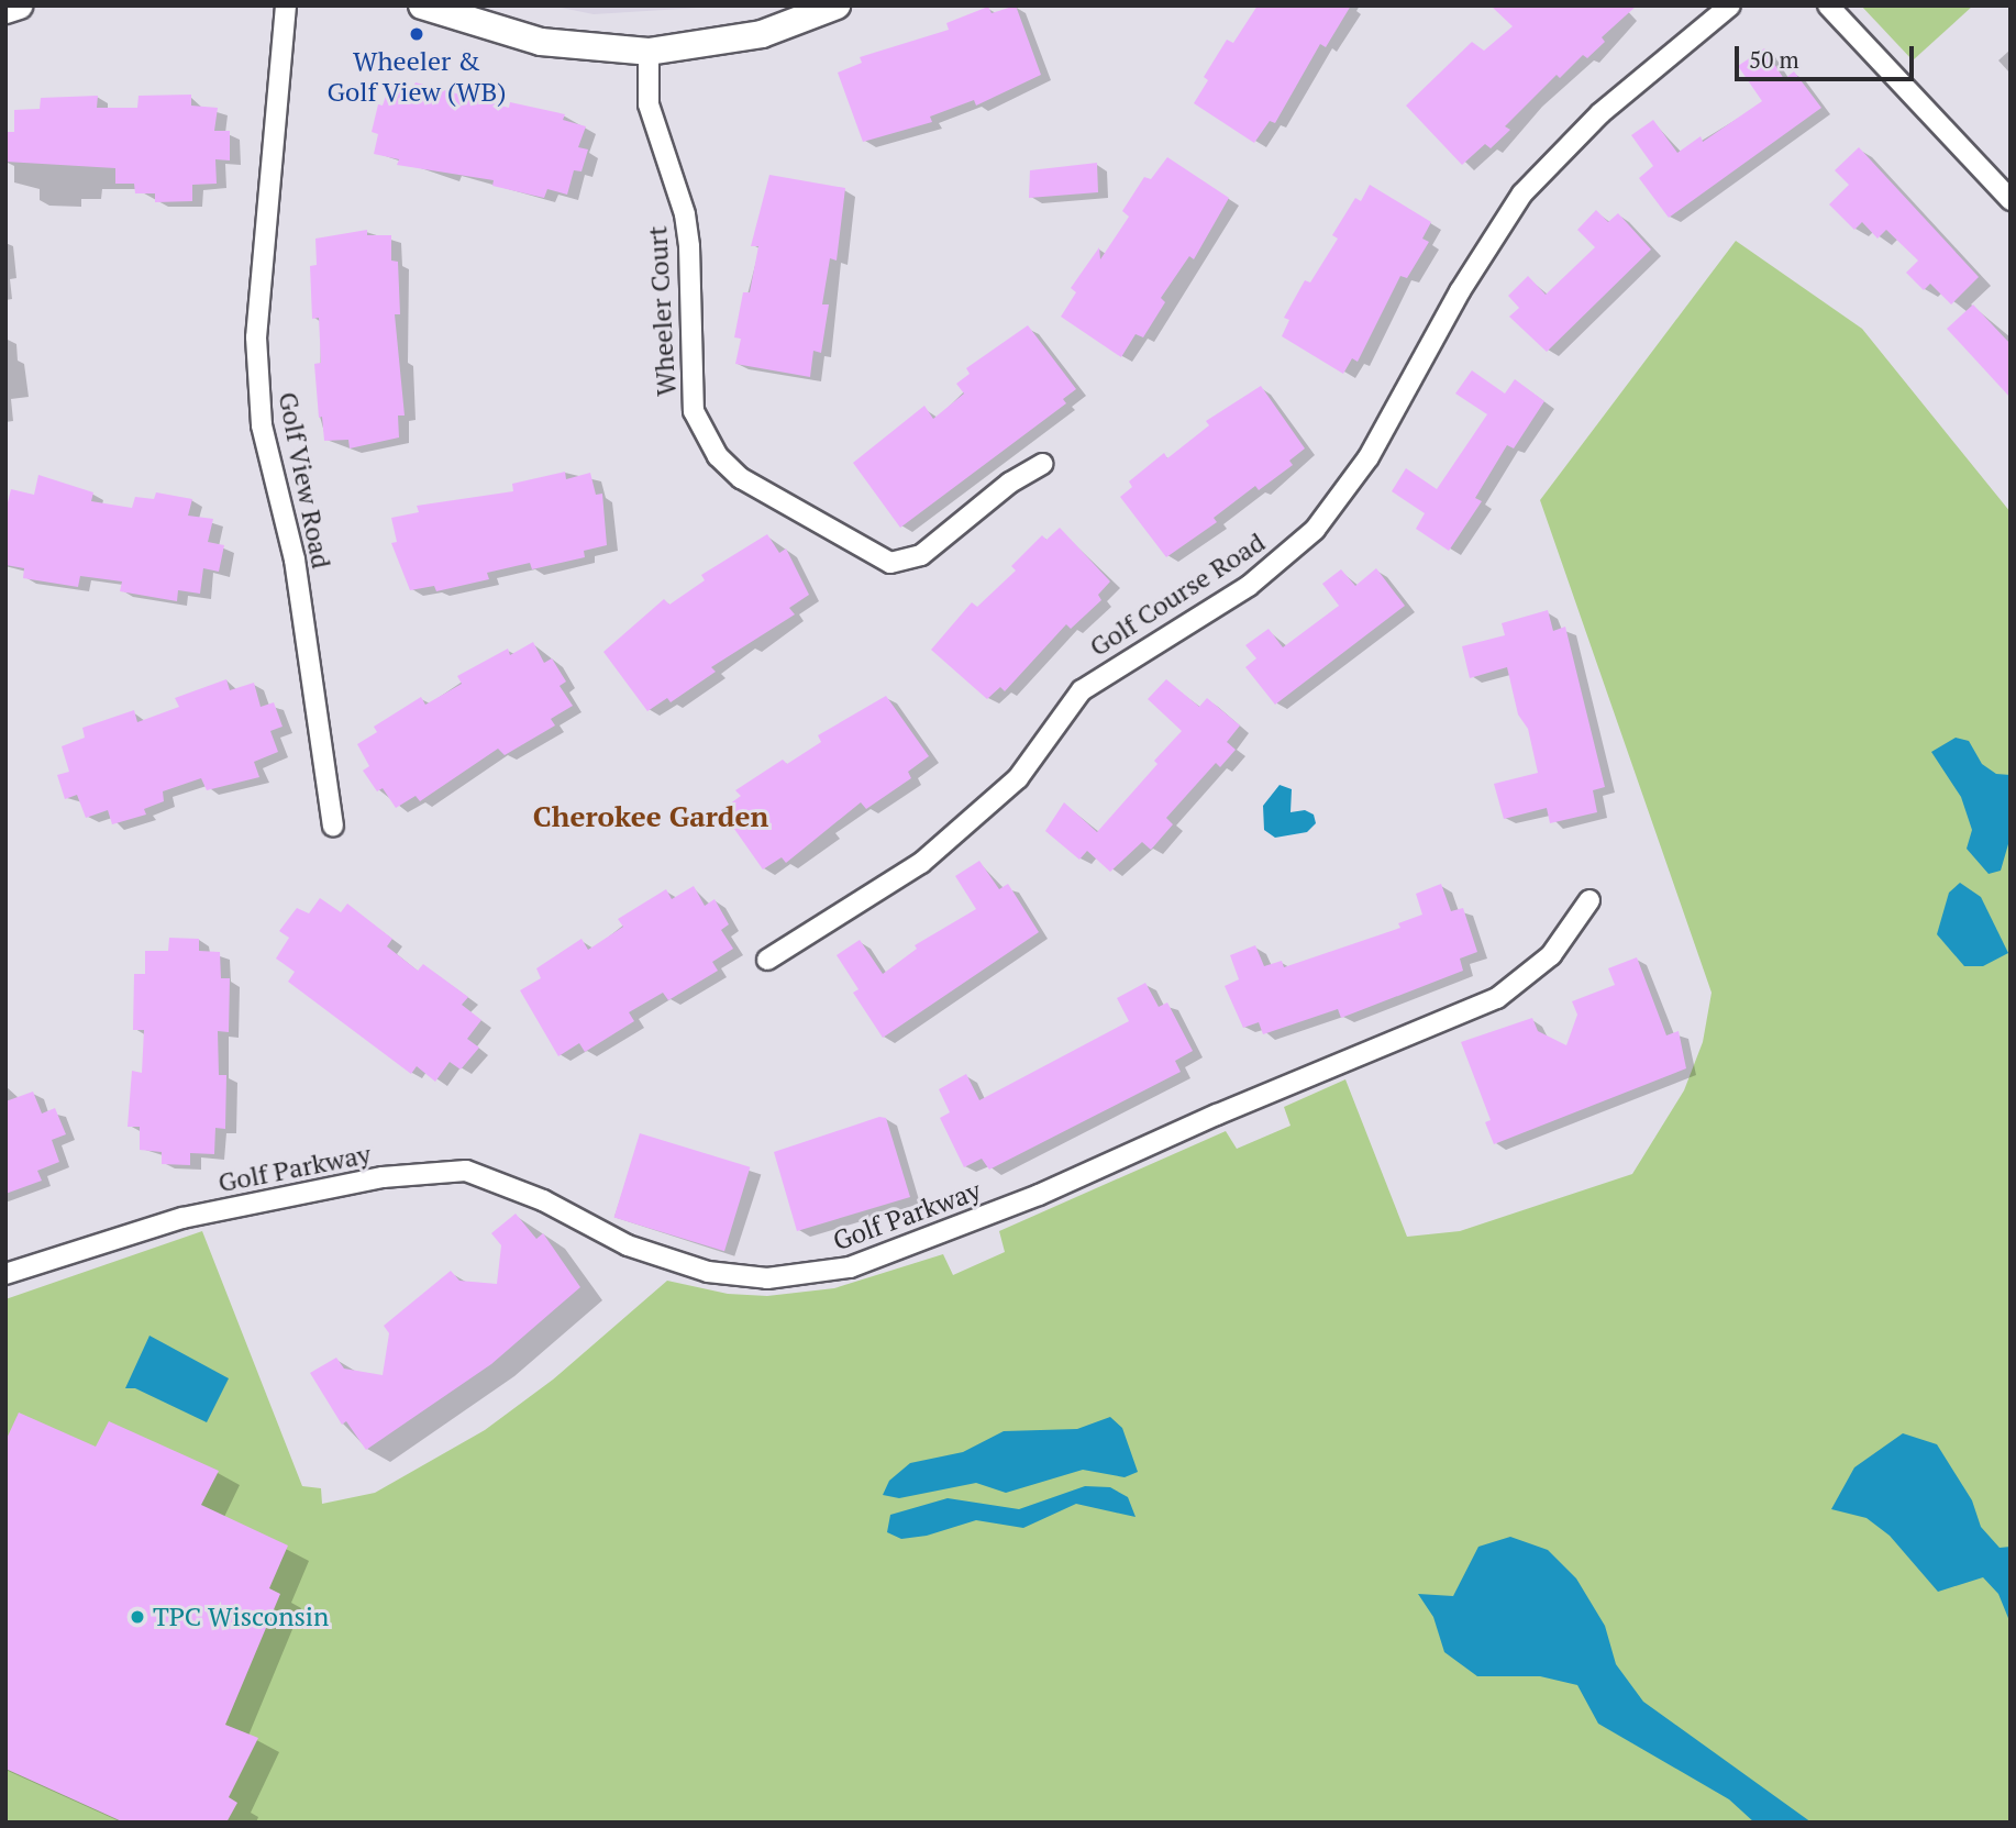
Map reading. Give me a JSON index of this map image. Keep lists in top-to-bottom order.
{
  "streets": {
    "street": [
      "Wheeler Court",
      "Golf View Road",
      "Golf Course Road",
      "Golf Parkway"
    ]
  },
  "districts": ["Cherokee Garden"],
  "places": ["Wheeler & Golf View (WB)", "TPC Wisconsin"],
  "scale_bar": "50 m"
}
